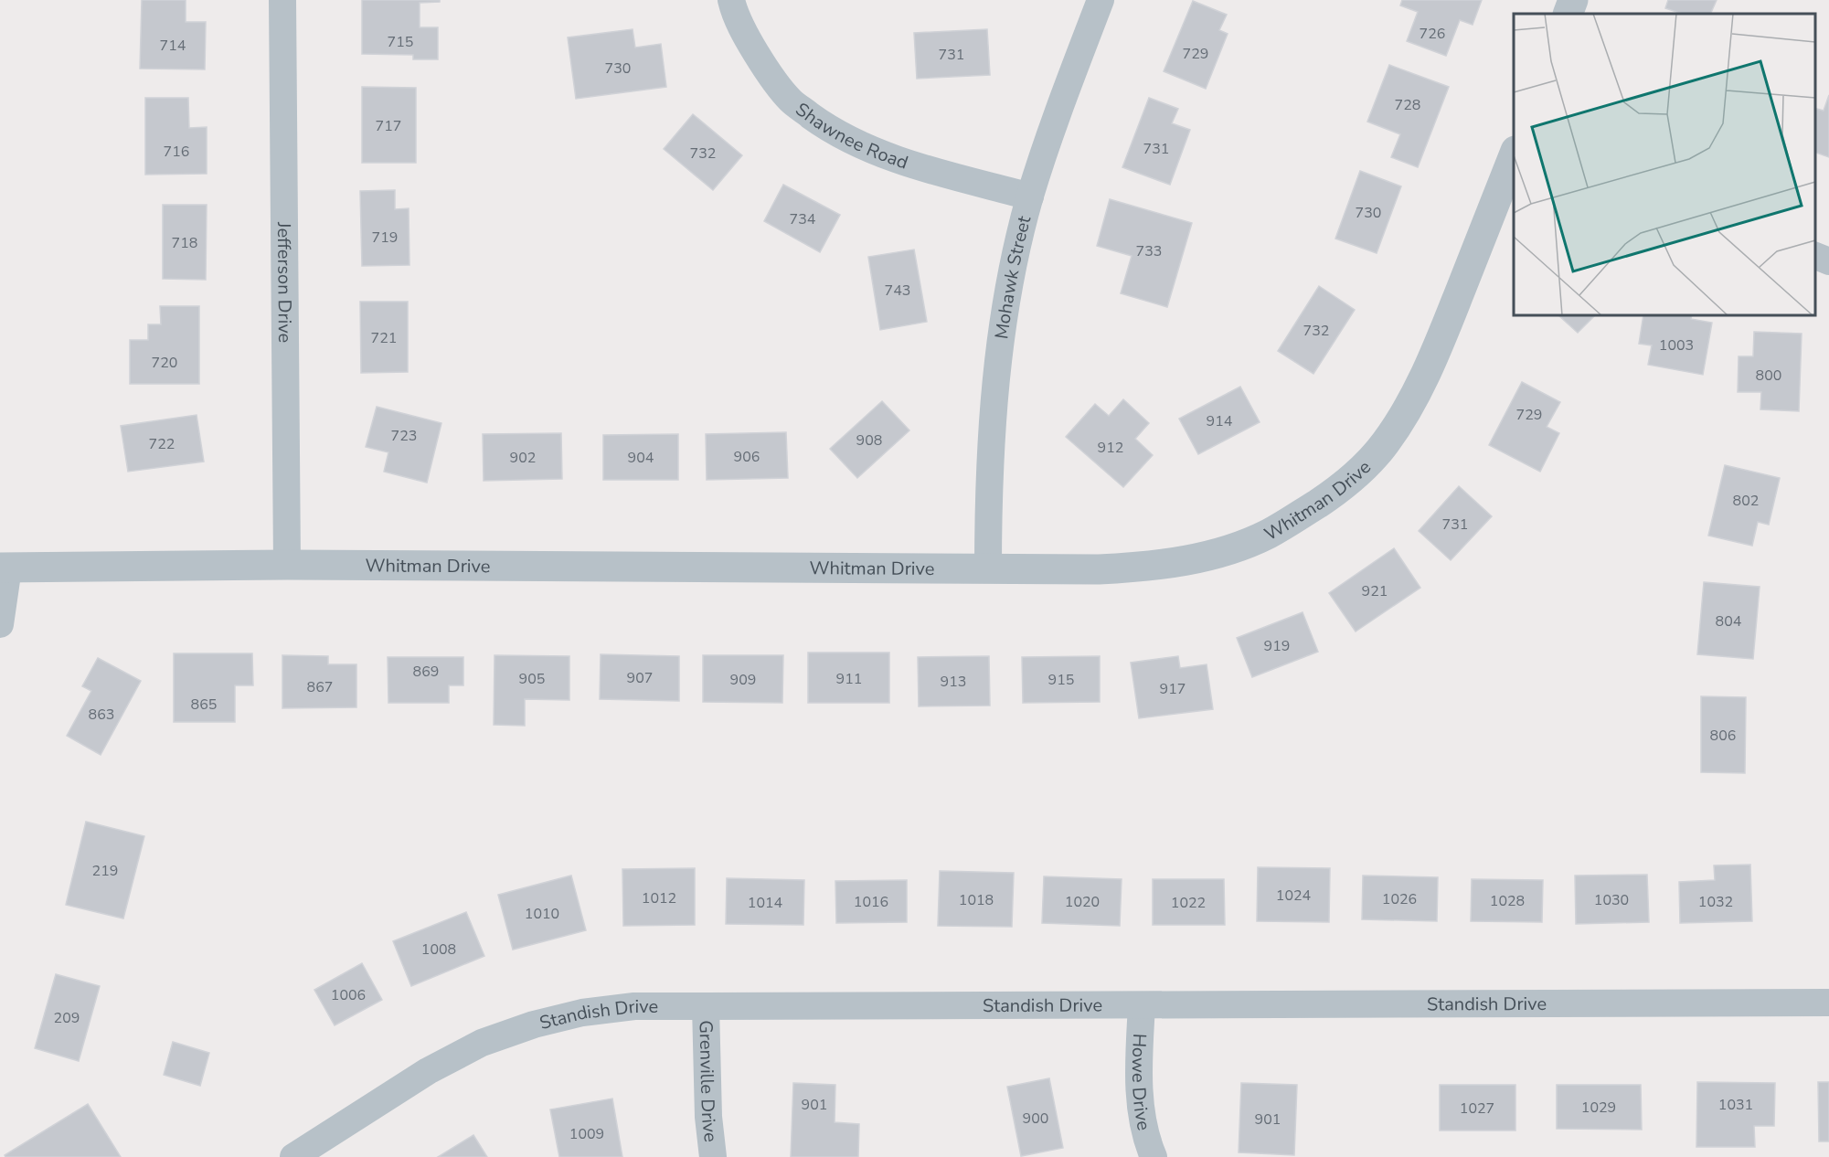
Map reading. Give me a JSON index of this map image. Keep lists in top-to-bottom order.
{
  "streets": {
    "street": [
      "Shawnee Road",
      "Mohawk Street",
      "Jefferson Drive",
      "Whitman Drive",
      "Standish Drive",
      "Grenville Drive",
      "Howe Drive"
    ]
  },
  "crossings": [
    ["Shawnee Road", "Mohawk Street"],
    ["Mohawk Street", "Whitman Drive"],
    ["Jefferson Drive", "Whitman Drive"],
    ["Standish Drive", "Grenville Drive"],
    ["Standish Drive", "Howe Drive"]
  ],
  "house_numbers": [
    "726",
    "715",
    "714",
    "729",
    "731",
    "730",
    "728",
    "717",
    "731",
    "716",
    "732",
    "730",
    "734",
    "719",
    "718",
    "733",
    "743",
    "732",
    "721",
    "1003",
    "720",
    "800",
    "729",
    "914",
    "723",
    "908",
    "722",
    "912",
    "906",
    "902",
    "904",
    "802",
    "731",
    "921",
    "804",
    "919",
    "869",
    "907",
    "905",
    "911",
    "909",
    "915",
    "913",
    "867",
    "917",
    "865",
    "863",
    "806",
    "219",
    "1024",
    "1012",
    "1026",
    "1018",
    "1030",
    "1028",
    "1016",
    "1020",
    "1032",
    "1014",
    "1022",
    "1010",
    "1008",
    "1006",
    "209",
    "901",
    "1031",
    "1029",
    "1027",
    "900",
    "901",
    "1009"
  ]
}
